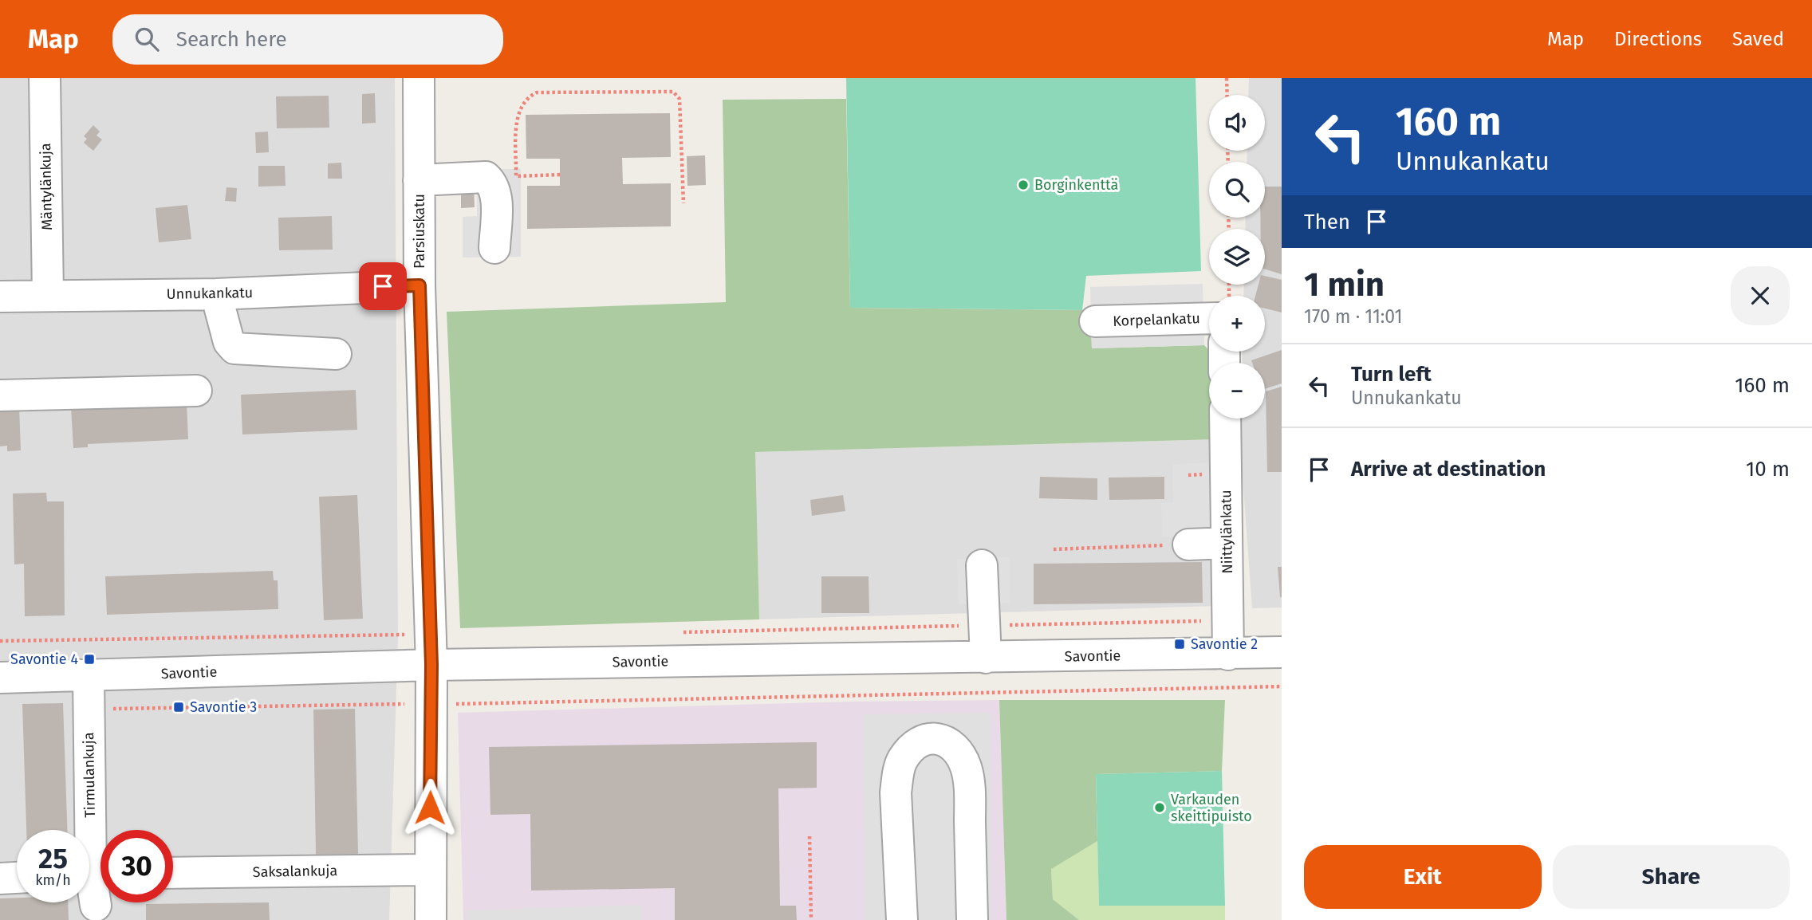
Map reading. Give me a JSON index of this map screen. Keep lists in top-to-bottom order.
{
  "streets": {
    "street": [
      "Mäntylänkuja",
      "Parsiuskatu",
      "Unnukankatu",
      "Korpelankatu",
      "Niittylänkatu",
      "Savontie",
      "Tirmulankuja",
      "Saksalankuja"
    ]
  },
  "crossings": [
    ["Mäntylänkuja", "Unnukankatu"],
    ["Parsiuskatu", "Unnukankatu"],
    ["Parsiuskatu", "Savontie"],
    ["Parsiuskatu", "Saksalankuja"],
    ["Niittylänkatu", "Savontie"],
    ["Savontie", "Tirmulankuja"]
  ],
  "places": {
    "other": ["Borginkenttä", "Varkauden skeittipuisto"],
    "transit": ["Savontie 2", "Savontie 4", "Savontie 3"]
  },
  "page": {
    "header": "Map",
    "search": "Search here",
    "nav": ["Map", "Directions", "Saved"],
    "turn": ["160 m", "Unnukankatu"],
    "map_buttons": ["+", "−"],
    "then": "Then",
    "heading": ["1 min", "170 m · 11:01"],
    "list": [
      {
        "name": "Turn left",
        "note": "Unnukankatu",
        "value": "160 m"
      },
      {
        "name": "Arrive at destination",
        "value": "10 m"
      }
    ],
    "speed": "25 km/h",
    "limit": "30",
    "buttons": ["Exit", "Share"]
  }
}
